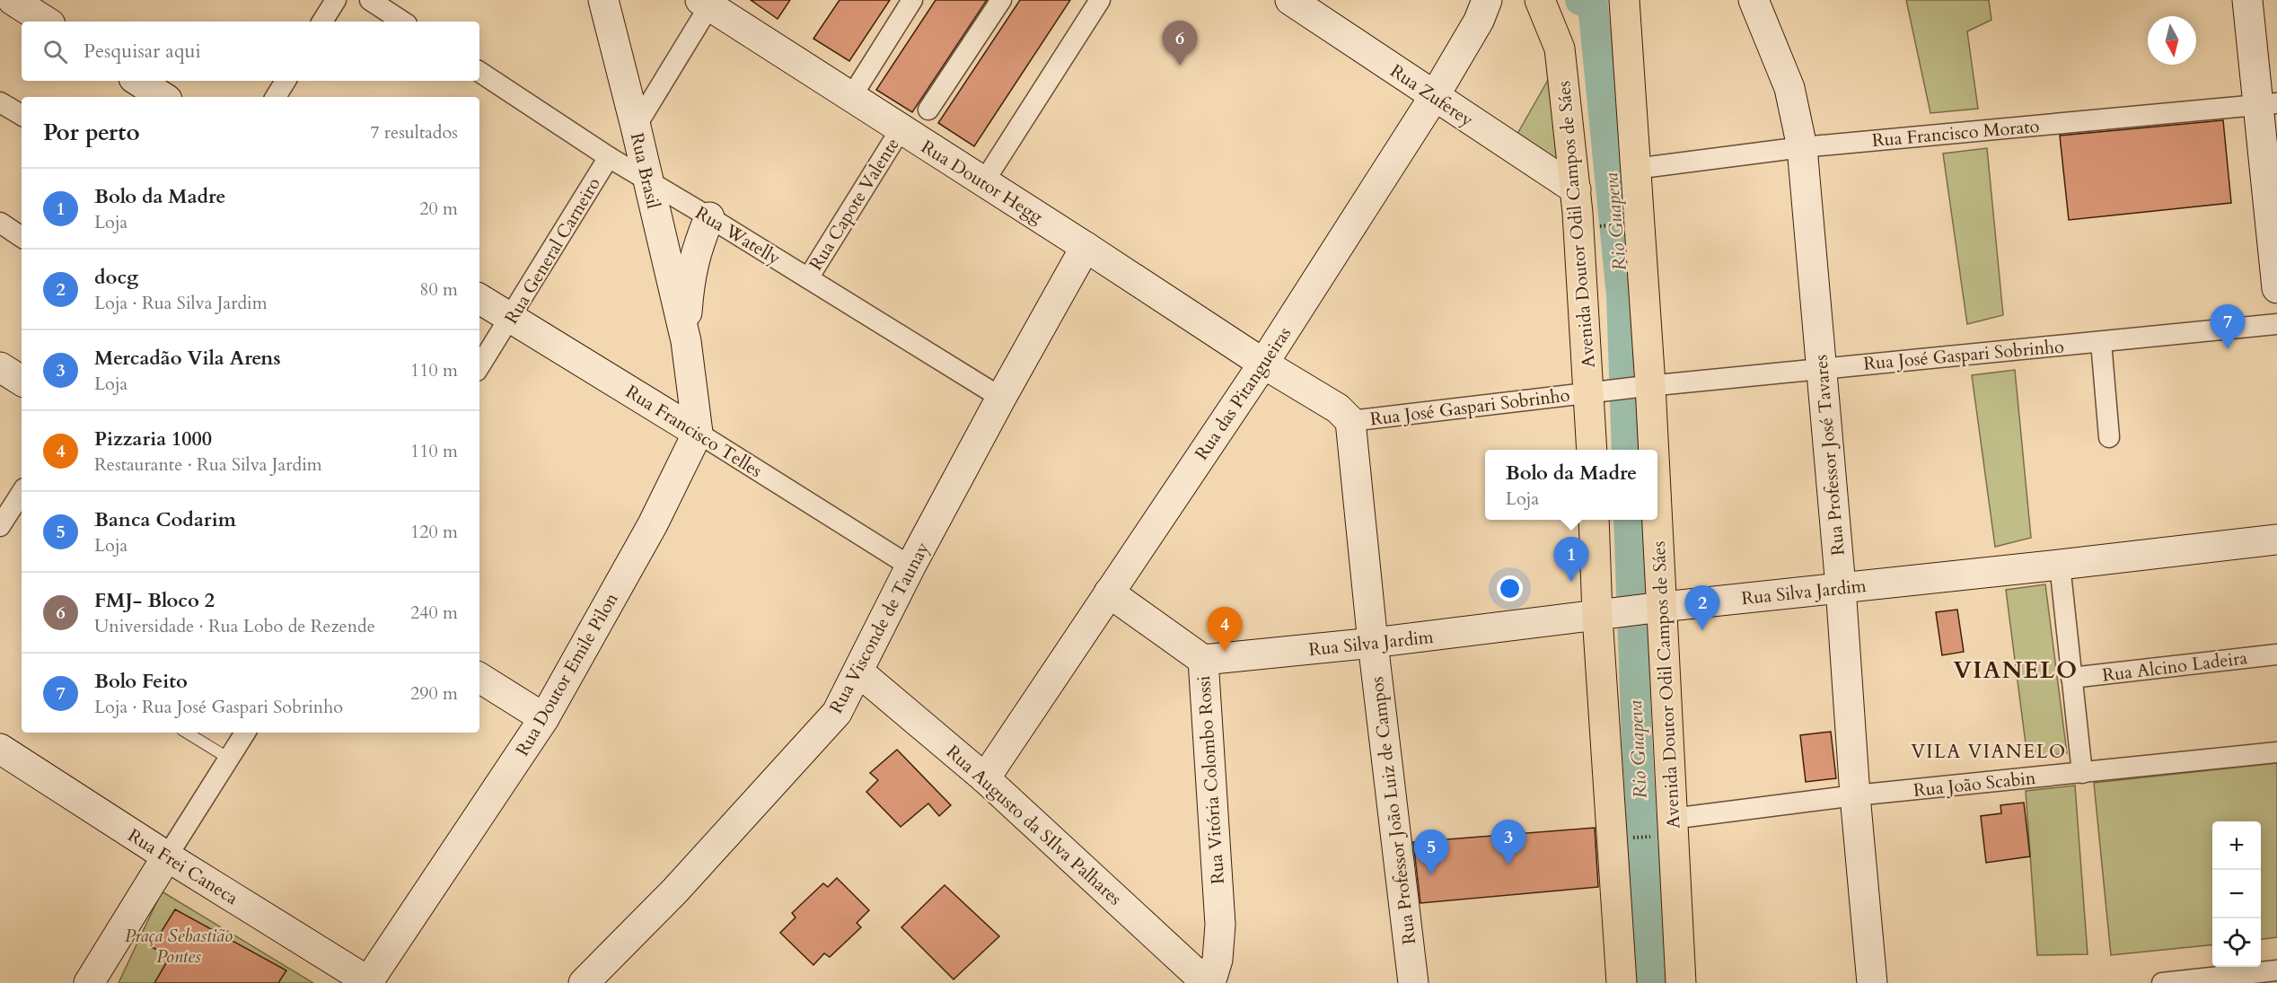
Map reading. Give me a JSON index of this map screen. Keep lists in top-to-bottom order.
{
  "streets": {
    "main road": ["Avenida Doutor Odil Campos de Sáes"],
    "street": [
      "Rua Zuferey",
      "Rua Francisco Morato",
      "Rua Brasil",
      "Rua Doutor Hegg",
      "Rua Capote Valente",
      "Rua Watelly",
      "Rua General Carneiro",
      "Rua José Gaspari Sobrinho",
      "Rua das Pitangueiras",
      "Rua Francisco Telles",
      "Rua Professor José Tavares",
      "Rua Silva Jardim",
      "Rua Visconde de Taunay",
      "Rua Alcino Ladeira",
      "Rua Doutor Emile Pilon",
      "Rua Vitória Colombo Rossi",
      "Rua João Scabin",
      "Rua Professor João Luiz de Campos",
      "Rua Augusto da SIlva Palhares",
      "Rua Frei Caneca"
    ]
  },
  "crossings": [
    ["Rua Zuferey", "Avenida Doutor Odil Campos de Sáes"],
    ["Rua Zuferey", "Rua das Pitangueiras"],
    ["Rua Francisco Morato", "Avenida Doutor Odil Campos de Sáes"],
    ["Rua Francisco Morato", "Rua Professor José Tavares"],
    ["Rua Brasil", "Rua Watelly"],
    ["Rua Doutor Hegg", "Rua Capote Valente"],
    ["Rua Doutor Hegg", "Rua das Pitangueiras"],
    ["Rua Doutor Hegg", "Rua Visconde de Taunay"],
    ["Rua Capote Valente", "Rua Watelly"],
    ["Avenida Doutor Odil Campos de Sáes", "Rua José Gaspari Sobrinho"],
    ["Avenida Doutor Odil Campos de Sáes", "Rua Silva Jardim"],
    ["Avenida Doutor Odil Campos de Sáes", "Rua João Scabin"],
    ["Rua Watelly", "Rua General Carneiro"],
    ["Rua Watelly", "Rua Visconde de Taunay"],
    ["Rua General Carneiro", "Rua Francisco Telles"],
    ["Rua José Gaspari Sobrinho", "Rua Professor José Tavares"],
    ["Rua José Gaspari Sobrinho", "Rua Professor João Luiz de Campos"],
    ["Rua das Pitangueiras", "Rua Vitória Colombo Rossi"],
    ["Rua das Pitangueiras", "Rua Augusto da SIlva Palhares"],
    ["Rua Francisco Telles", "Rua Visconde de Taunay"],
    ["Rua Francisco Telles", "Rua Doutor Emile Pilon"],
    ["Rua Professor José Tavares", "Rua Silva Jardim"],
    ["Rua Professor José Tavares", "Rua João Scabin"],
    ["Rua Silva Jardim", "Rua Vitória Colombo Rossi"],
    ["Rua Silva Jardim", "Rua Professor João Luiz de Campos"],
    ["Rua Visconde de Taunay", "Rua Augusto da SIlva Palhares"],
    ["Rua Doutor Emile Pilon", "Rua Frei Caneca"],
    ["Rua Vitória Colombo Rossi", "Rua Augusto da SIlva Palhares"]
  ],
  "districts": ["VIANELO", "VILA VIANELO"],
  "water": ["Rio Guapeva"],
  "parks": ["Praça Sebastião Pontes"],
  "north": "bottom",
  "page": {
    "pins": [
      "6",
      "7",
      "1",
      "2",
      "4",
      "3",
      "5"
    ],
    "search": "Pesquisar aqui",
    "heading": ["Por perto", "7 resultados"],
    "list": [
      {
        "mark": "1",
        "name": "Bolo da Madre",
        "note": "Loja",
        "value": "20 m"
      },
      {
        "mark": "2",
        "name": "docg",
        "note": "Loja · Rua Silva Jardim",
        "value": "80 m"
      },
      {
        "mark": "3",
        "name": "Mercadão Vila Arens",
        "note": "Loja",
        "value": "110 m"
      },
      {
        "mark": "4",
        "name": "Pizzaria 1000",
        "note": "Restaurante · Rua Silva Jardim",
        "value": "110 m"
      },
      {
        "mark": "5",
        "name": "Banca Codarim",
        "note": "Loja",
        "value": "120 m"
      },
      {
        "mark": "6",
        "name": "FMJ- Bloco 2",
        "note": "Universidade · Rua Lobo de Rezende",
        "value": "240 m"
      },
      {
        "mark": "7",
        "name": "Bolo Feito",
        "note": "Loja · Rua José Gaspari Sobrinho",
        "value": "290 m"
      }
    ],
    "popup": ["Bolo da Madre", "Loja"],
    "map_buttons": ["+", "−"]
  }
}
